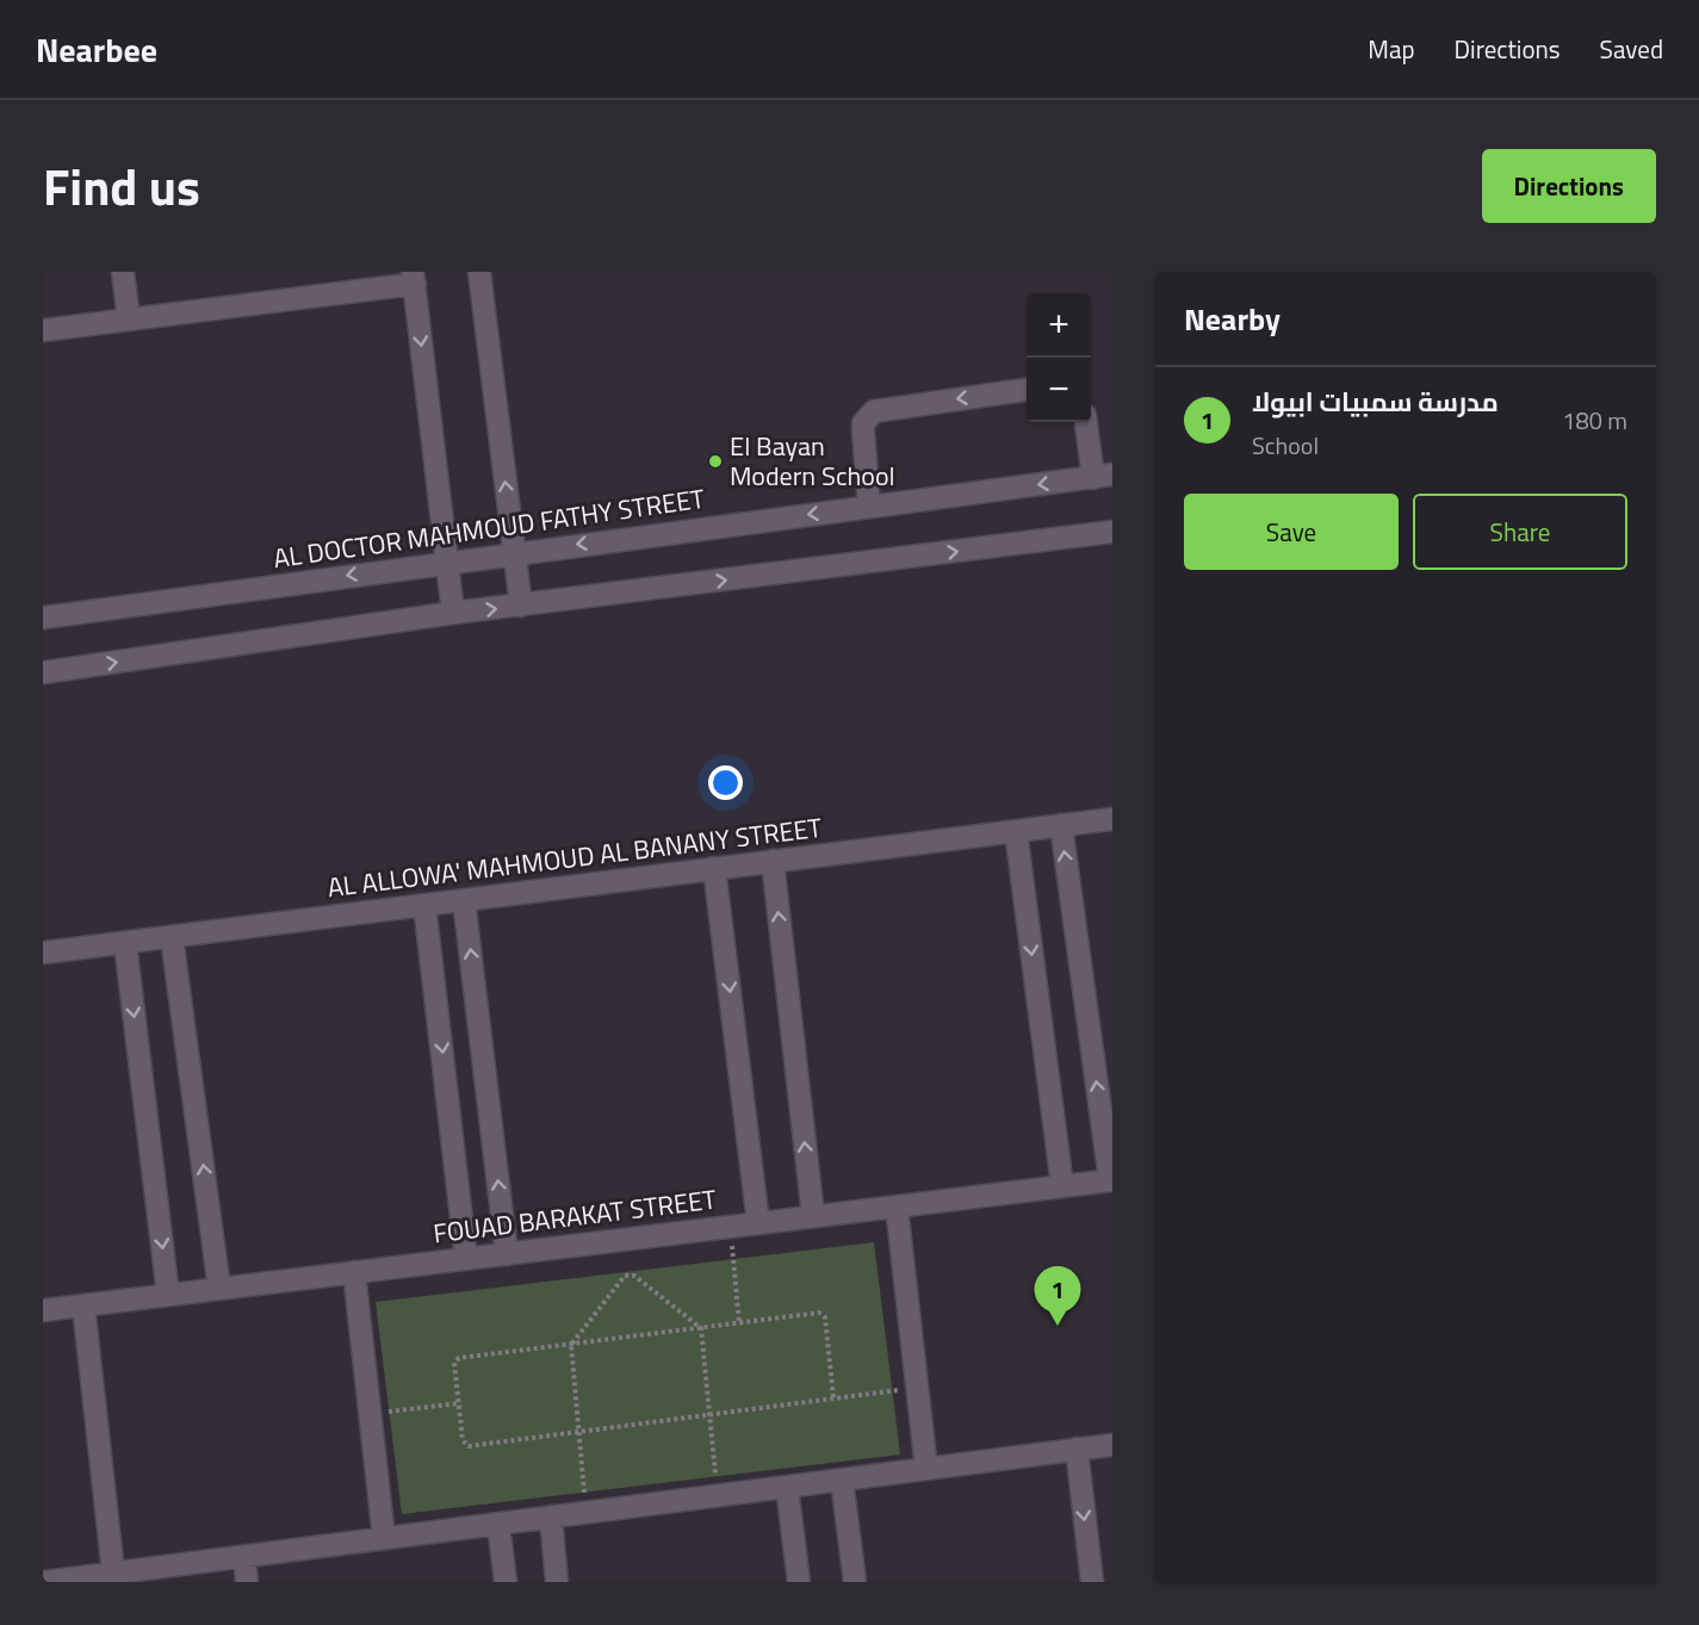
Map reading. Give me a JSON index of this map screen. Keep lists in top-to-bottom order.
{
  "streets": {
    "street": ["AL DOCTOR MAHMOUD FATHY STREET", "AL ALLOWA' MAHMOUD AL BANANY STREET", "FOUAD BARAKAT STREET"]
  },
  "places": ["El Bayan Modern School"],
  "page": {
    "header": "Nearbee",
    "nav": ["Map", "Directions", "Saved"],
    "title": "Find us",
    "buttons": [
      "Directions",
      ["Save", "Share"]
    ],
    "heading": "Nearby",
    "map_buttons": ["+", "−"],
    "list": [
      {
        "mark": "1",
        "name": "مدرسة سمبيات ابيولا",
        "note": "School",
        "value": "180 m"
      }
    ],
    "pins": "1"
  }
}
